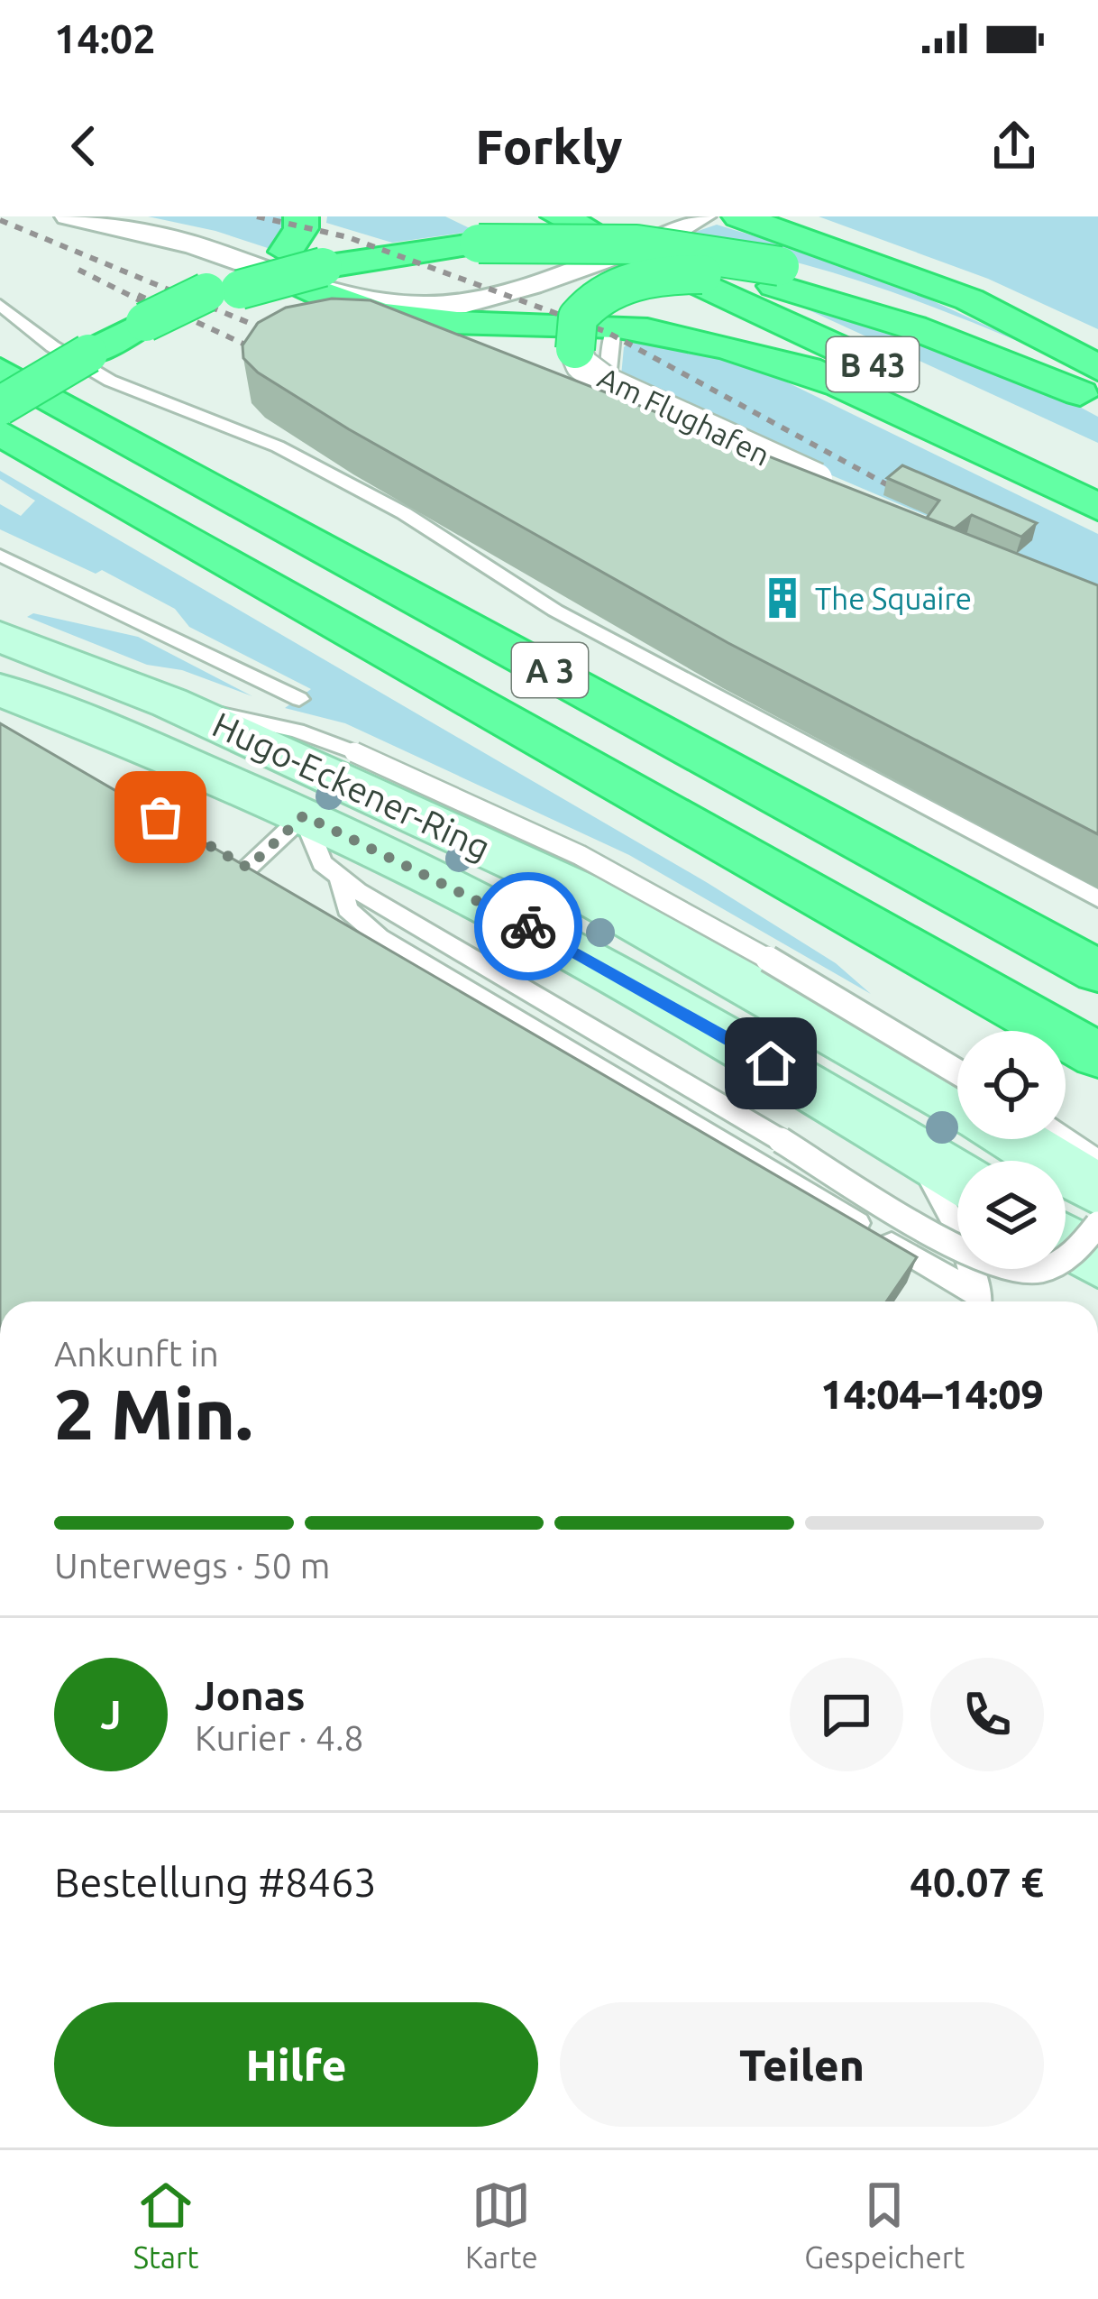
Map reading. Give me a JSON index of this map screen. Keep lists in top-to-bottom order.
{
  "streets": {
    "highway": ["B 43", "A 3"],
    "street": ["Am Flughafen", "Hugo-Eckener-Ring"]
  },
  "places": {
    "building": ["The Squaire"]
  },
  "page": {
    "status": "14:02",
    "header": "Forkly",
    "heading": ["2 Min.", "Ankunft in", "14:04–14:09"],
    "panel": [
      "Jonas",
      "Kurier · 4.8",
      "Bestellung #8463",
      "40.07 €"
    ],
    "bar": "Unterwegs · 50 m",
    "round": "J",
    "buttons": ["Hilfe", "Teilen"],
    "tabs": ["Start", "Karte", "Gespeichert"]
  }
}
